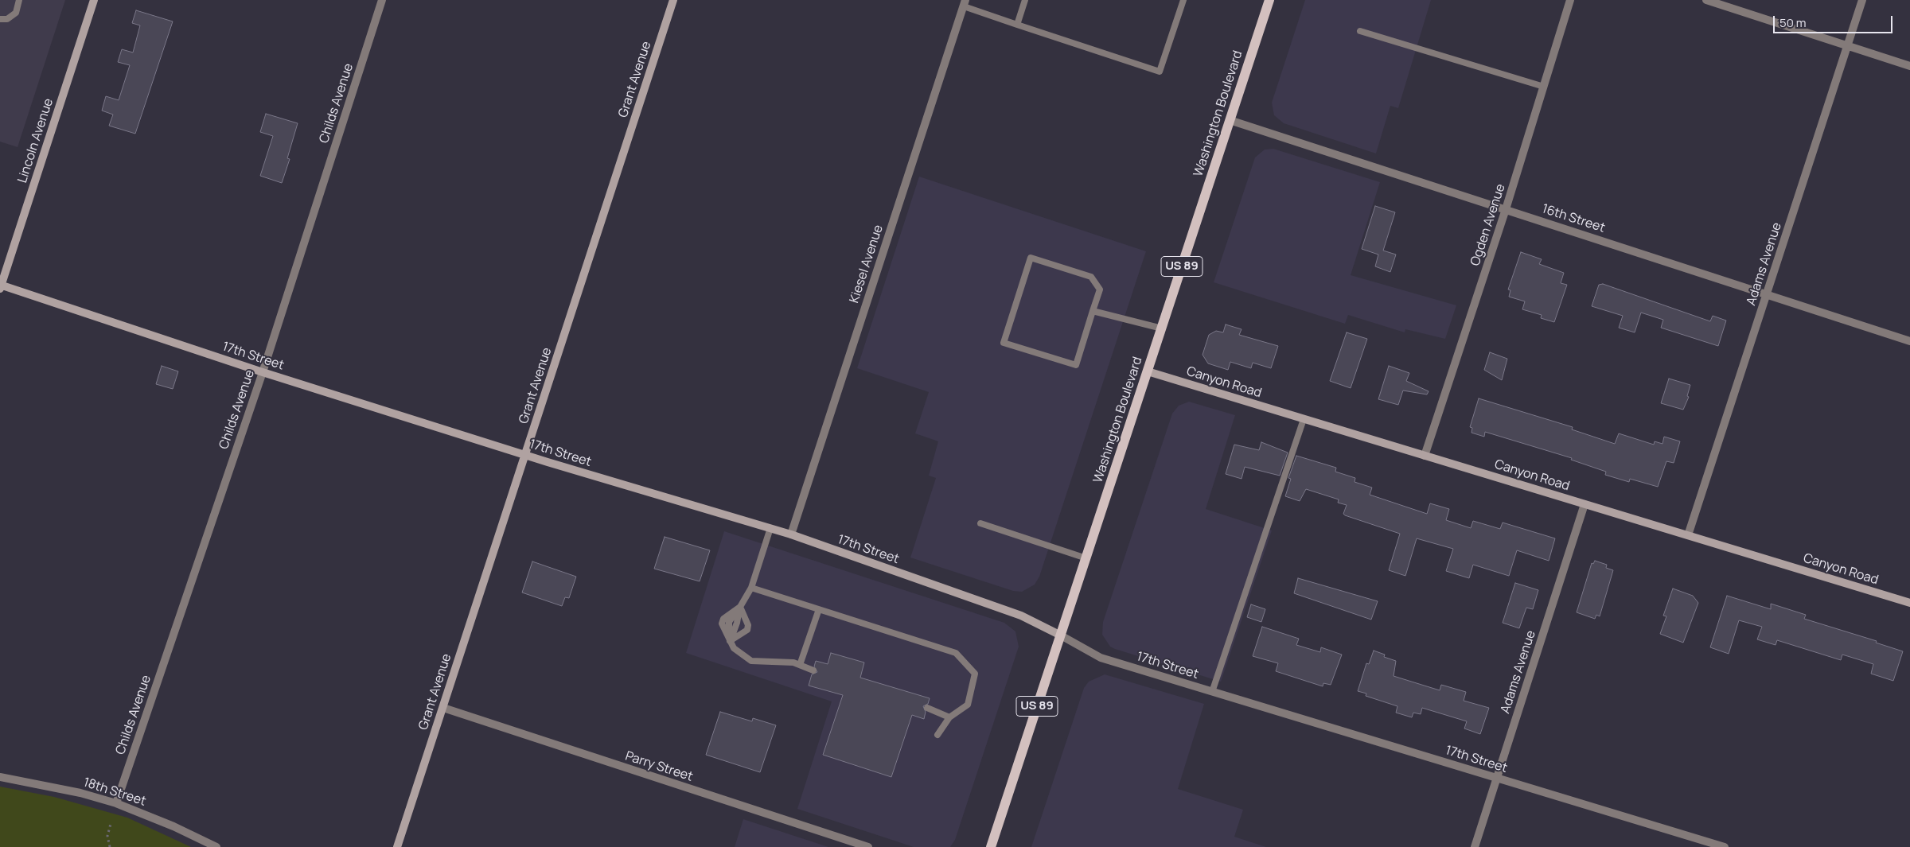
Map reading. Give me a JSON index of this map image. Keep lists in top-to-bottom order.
{
  "streets": {
    "main road": ["Washington Boulevard", "US 89"],
    "street": [
      "Grant Avenue",
      "Childs Avenue",
      "Lincoln Avenue",
      "16th Street",
      "Ogden Avenue",
      "Kiesel Avenue",
      "Adams Avenue",
      "17th Street",
      "Canyon Road",
      "Parry Street",
      "18th Street"
    ]
  },
  "crossings": [
    ["Grant Avenue", "17th Street"],
    ["Grant Avenue", "Parry Street"],
    ["Childs Avenue", "17th Street"],
    ["Childs Avenue", "18th Street"],
    ["Washington Boulevard", "16th Street"],
    ["Washington Boulevard", "17th Street"],
    ["Washington Boulevard", "Canyon Road"],
    ["Lincoln Avenue", "17th Street"],
    ["16th Street", "Ogden Avenue"],
    ["16th Street", "Adams Avenue"],
    ["Ogden Avenue", "Canyon Road"],
    ["Kiesel Avenue", "17th Street"],
    ["Adams Avenue", "17th Street"],
    ["Adams Avenue", "Canyon Road"]
  ],
  "scale_bar": "50 m"
}
